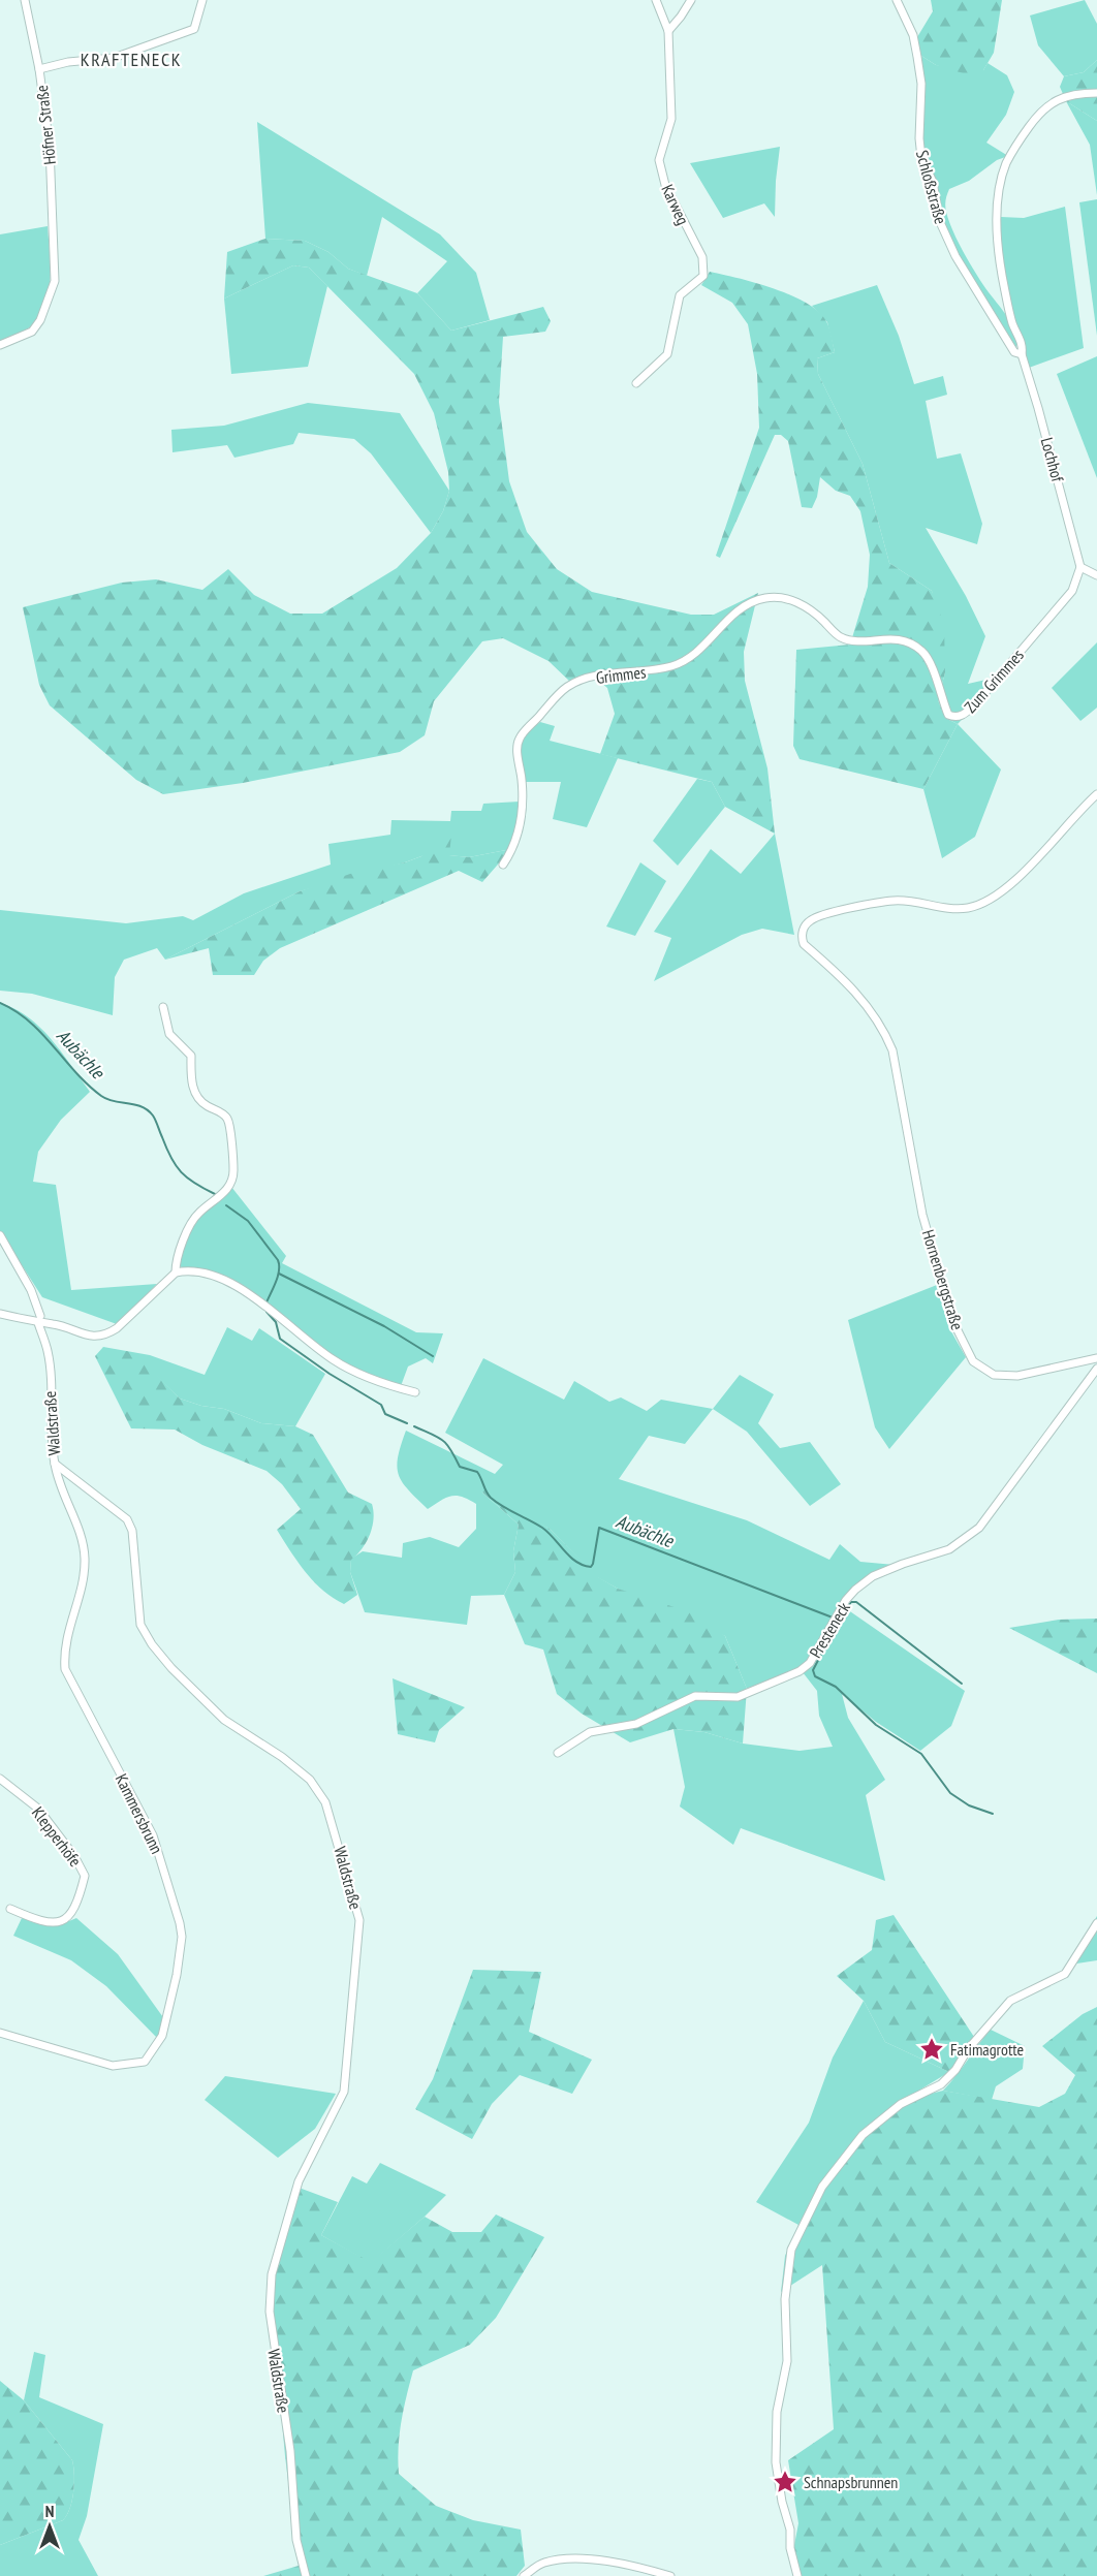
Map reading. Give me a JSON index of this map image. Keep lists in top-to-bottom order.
{
  "streets": {
    "street": [
      "Höfner Straße",
      "Schloßstraße",
      "Karweg",
      "Lochhof",
      "Grimmes",
      "Zum Grimmes",
      "Hornenbergstraße",
      "Waldstraße",
      "Presteneck",
      "Kammersbrunn",
      "Klepperhöfe"
    ]
  },
  "crossings": [
    ["Schloßstraße", "Lochhof"],
    ["Lochhof", "Zum Grimmes"],
    ["Grimmes", "Zum Grimmes"],
    ["Waldstraße", "Kammersbrunn"]
  ],
  "districts": ["KRAFTENECK"],
  "water": ["Aubächle"],
  "places": {
    "place": ["Fatimagrotte", "Schnapsbrunnen"]
  },
  "north": "top"
}
